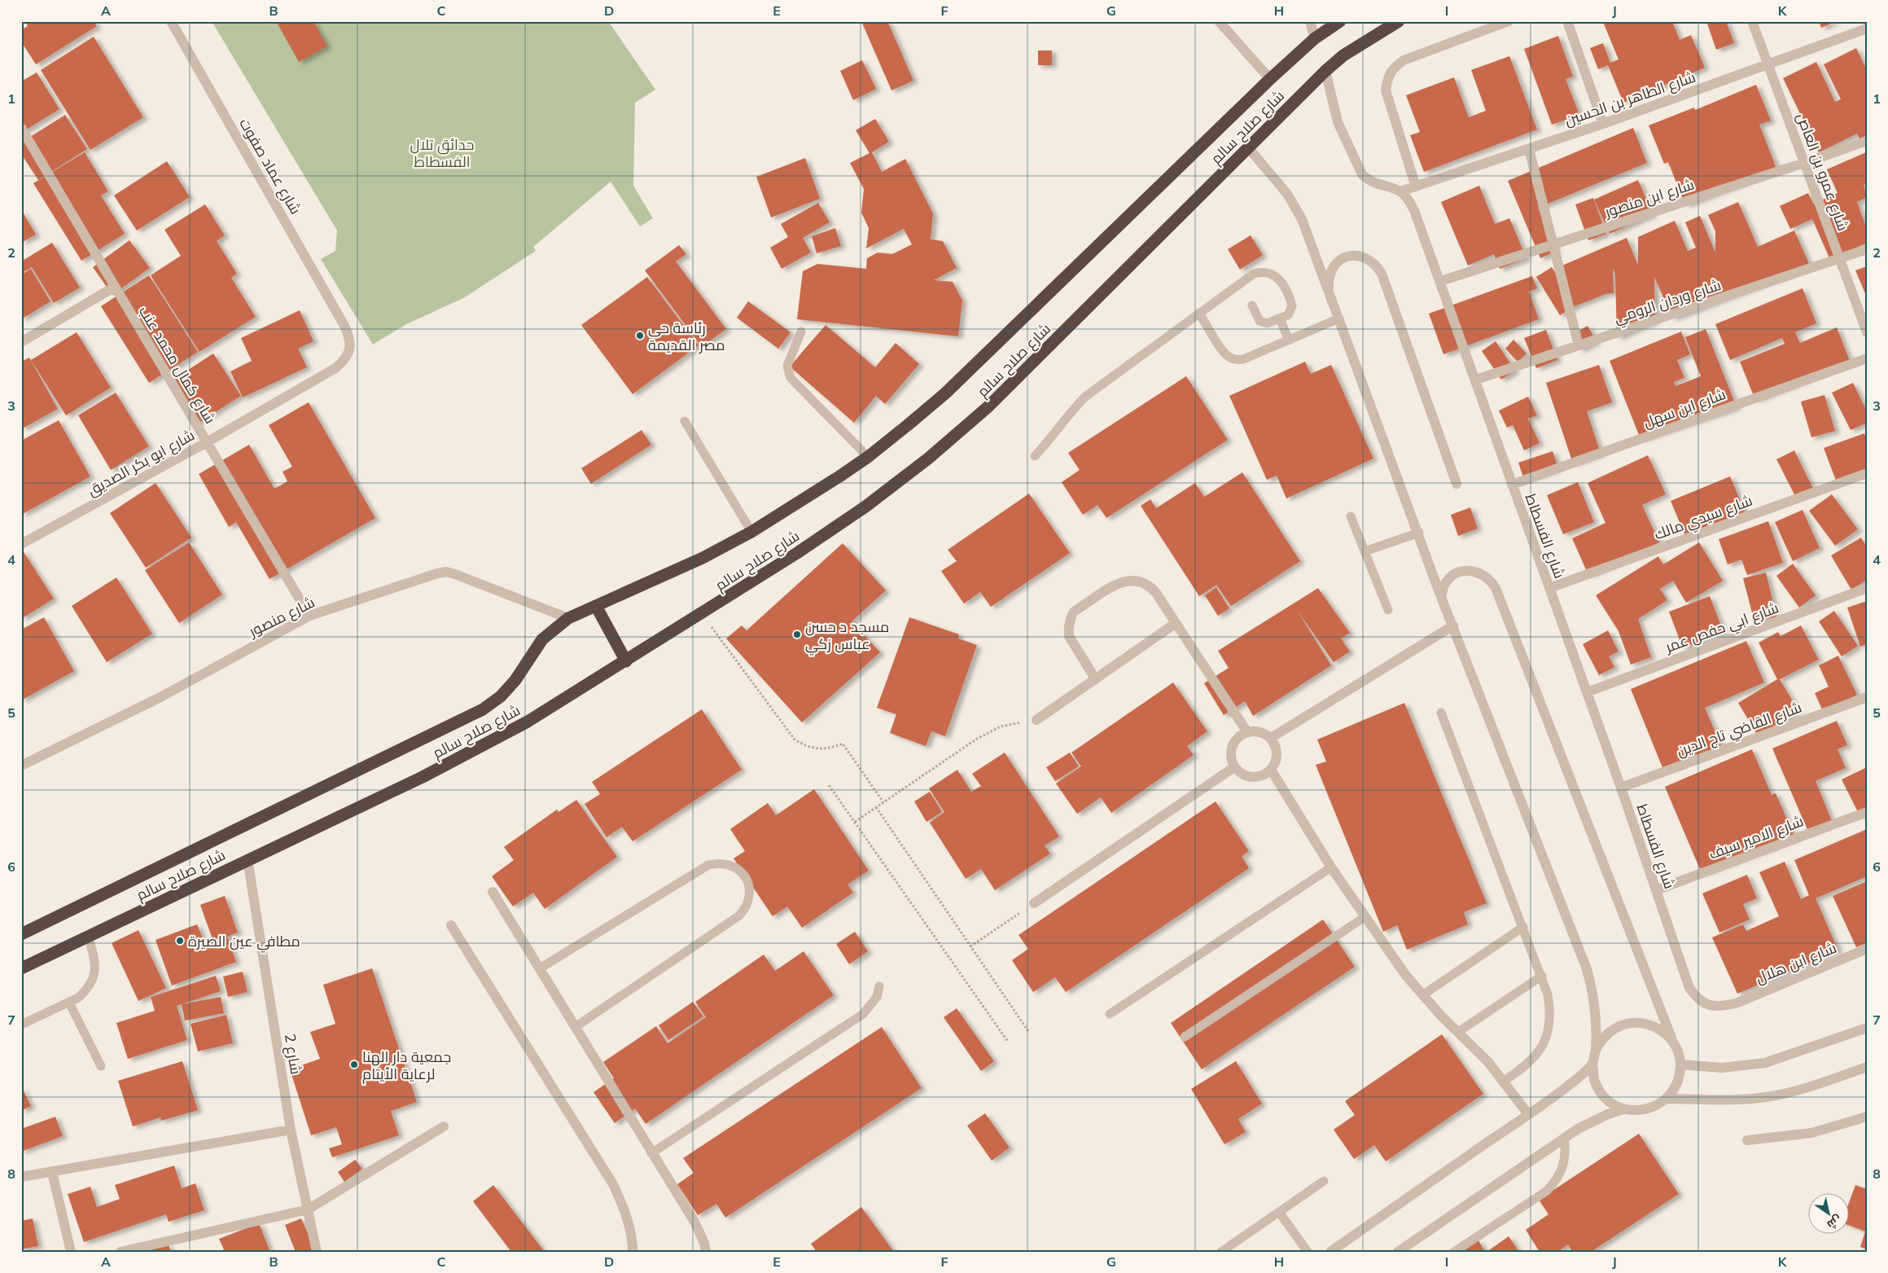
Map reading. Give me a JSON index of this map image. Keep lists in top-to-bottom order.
{
  "streets": {
    "highway": ["شارع صلاح سالم"],
    "street": [
      "شارع الطاهر بن الحسين",
      "شارع عماد صفوت",
      "شارع عمرو بن العاص",
      "شارع ابن منصور",
      "شارع وردان الرومي",
      "شارع كمال محمد عنب",
      "شارع ابن سهل",
      "شارع ابو بكر الصديق",
      "شارع سيدي مالك",
      "شارع الفسطاط",
      "شارع منصور",
      "شارع ابي حفص عمر",
      "شارع القاضي تاج الدين",
      "شارع الامير سيف",
      "شارع ابن هلال",
      "شارع 2"
    ]
  },
  "crossings": [
    ["شارع الطاهر بن الحسين", "شارع عمرو بن العاص"],
    ["شارع الطاهر بن الحسين", "شارع الفسطاط"],
    ["شارع صلاح سالم", "شارع الفسطاط"],
    ["شارع صلاح سالم", "شارع منصور"],
    ["شارع صلاح سالم", "شارع 2"],
    ["شارع عماد صفوت", "شارع ابو بكر الصديق"],
    ["شارع عمرو بن العاص", "شارع ابن منصور"],
    ["شارع عمرو بن العاص", "شارع وردان الرومي"],
    ["شارع ابن منصور", "شارع الفسطاط"],
    ["شارع وردان الرومي", "شارع الفسطاط"],
    ["شارع كمال محمد عنب", "شارع ابو بكر الصديق"],
    ["شارع كمال محمد عنب", "شارع منصور"],
    ["شارع ابن سهل", "شارع الفسطاط"],
    ["شارع سيدي مالك", "شارع الفسطاط"],
    ["شارع الفسطاط", "شارع ابي حفص عمر"],
    ["شارع الفسطاط", "شارع القاضي تاج الدين"],
    ["شارع الفسطاط", "شارع الامير سيف"],
    ["شارع الفسطاط", "شارع ابن هلال"]
  ],
  "parks": ["حدائق تلال الفسطاط"],
  "places": [
    "رئاسة حى مصر القديمة",
    "مسجد د حسن عباس زكي",
    "مطافي عين الصيرة",
    "جمعية دار الهنا لرعاية الأيتام"
  ],
  "north": "bottom right",
  "grid": {
    "columns": [
      "A",
      "B",
      "C",
      "D",
      "E",
      "F",
      "G",
      "H",
      "I",
      "J",
      "K"
    ],
    "rows": [
      "1",
      "2",
      "3",
      "4",
      "5",
      "6",
      "7",
      "8"
    ]
  }
}
